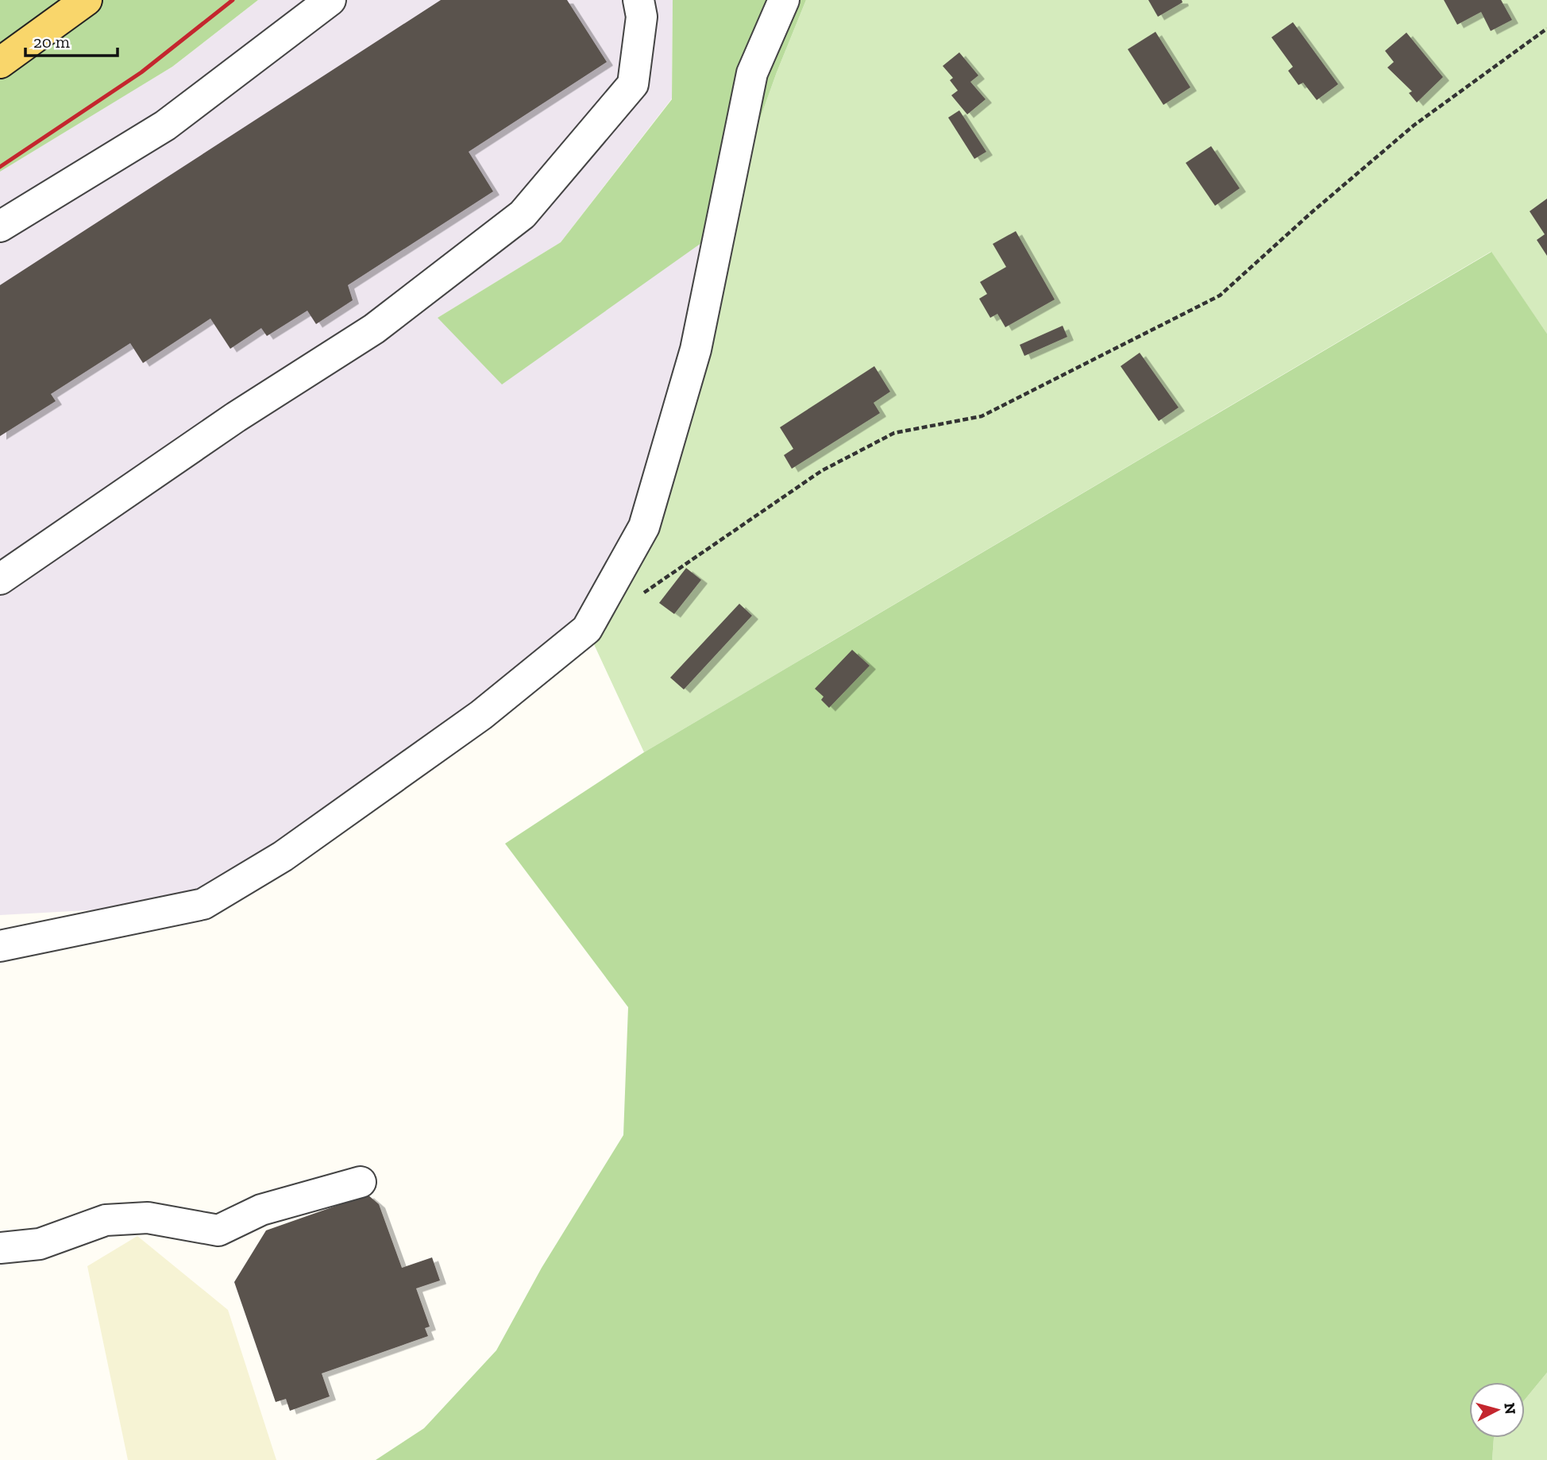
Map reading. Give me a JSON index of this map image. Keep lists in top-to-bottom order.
{
  "scale_bar": "20 m",
  "north": "right"
}
